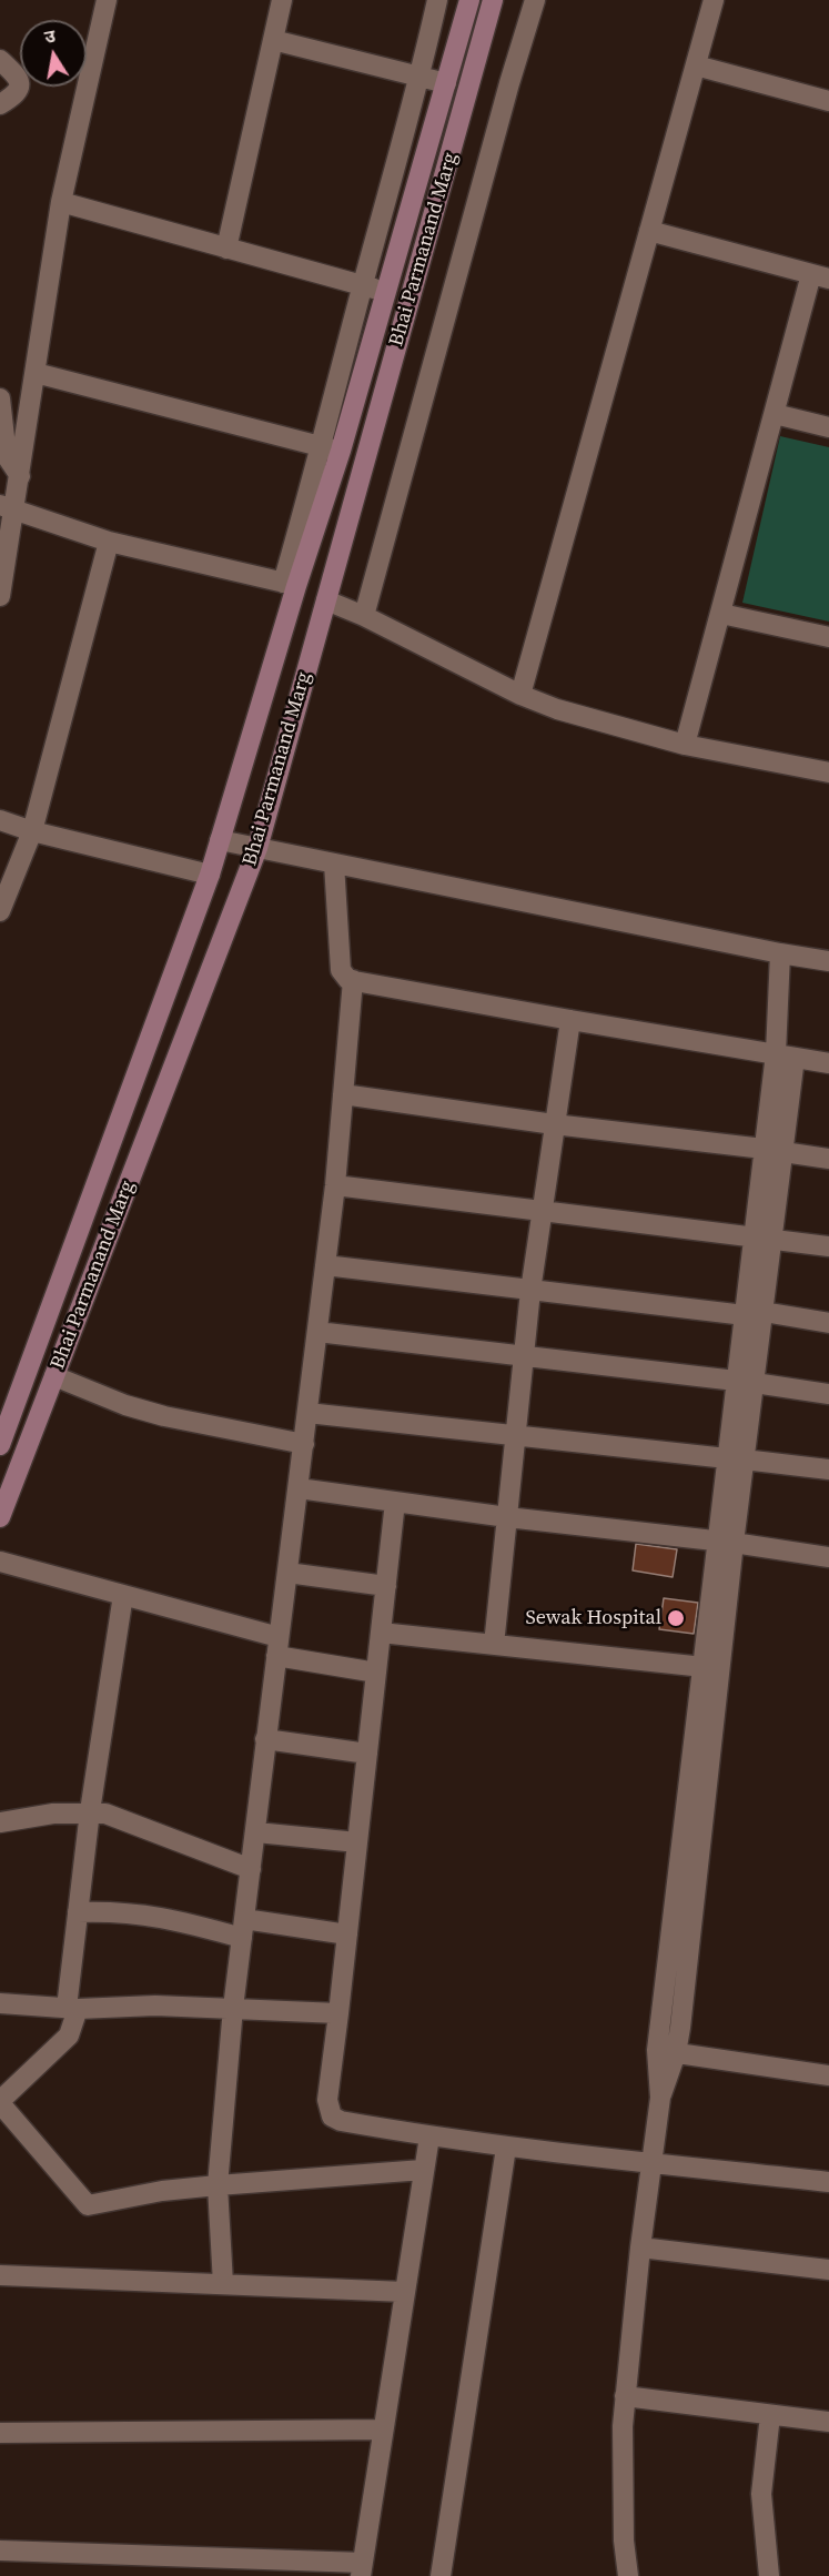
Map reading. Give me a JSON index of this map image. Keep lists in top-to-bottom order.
{
  "streets": {
    "street": ["Bhai Parmanand Marg"]
  },
  "places": ["Sewak Hospital"],
  "north": "top"
}
